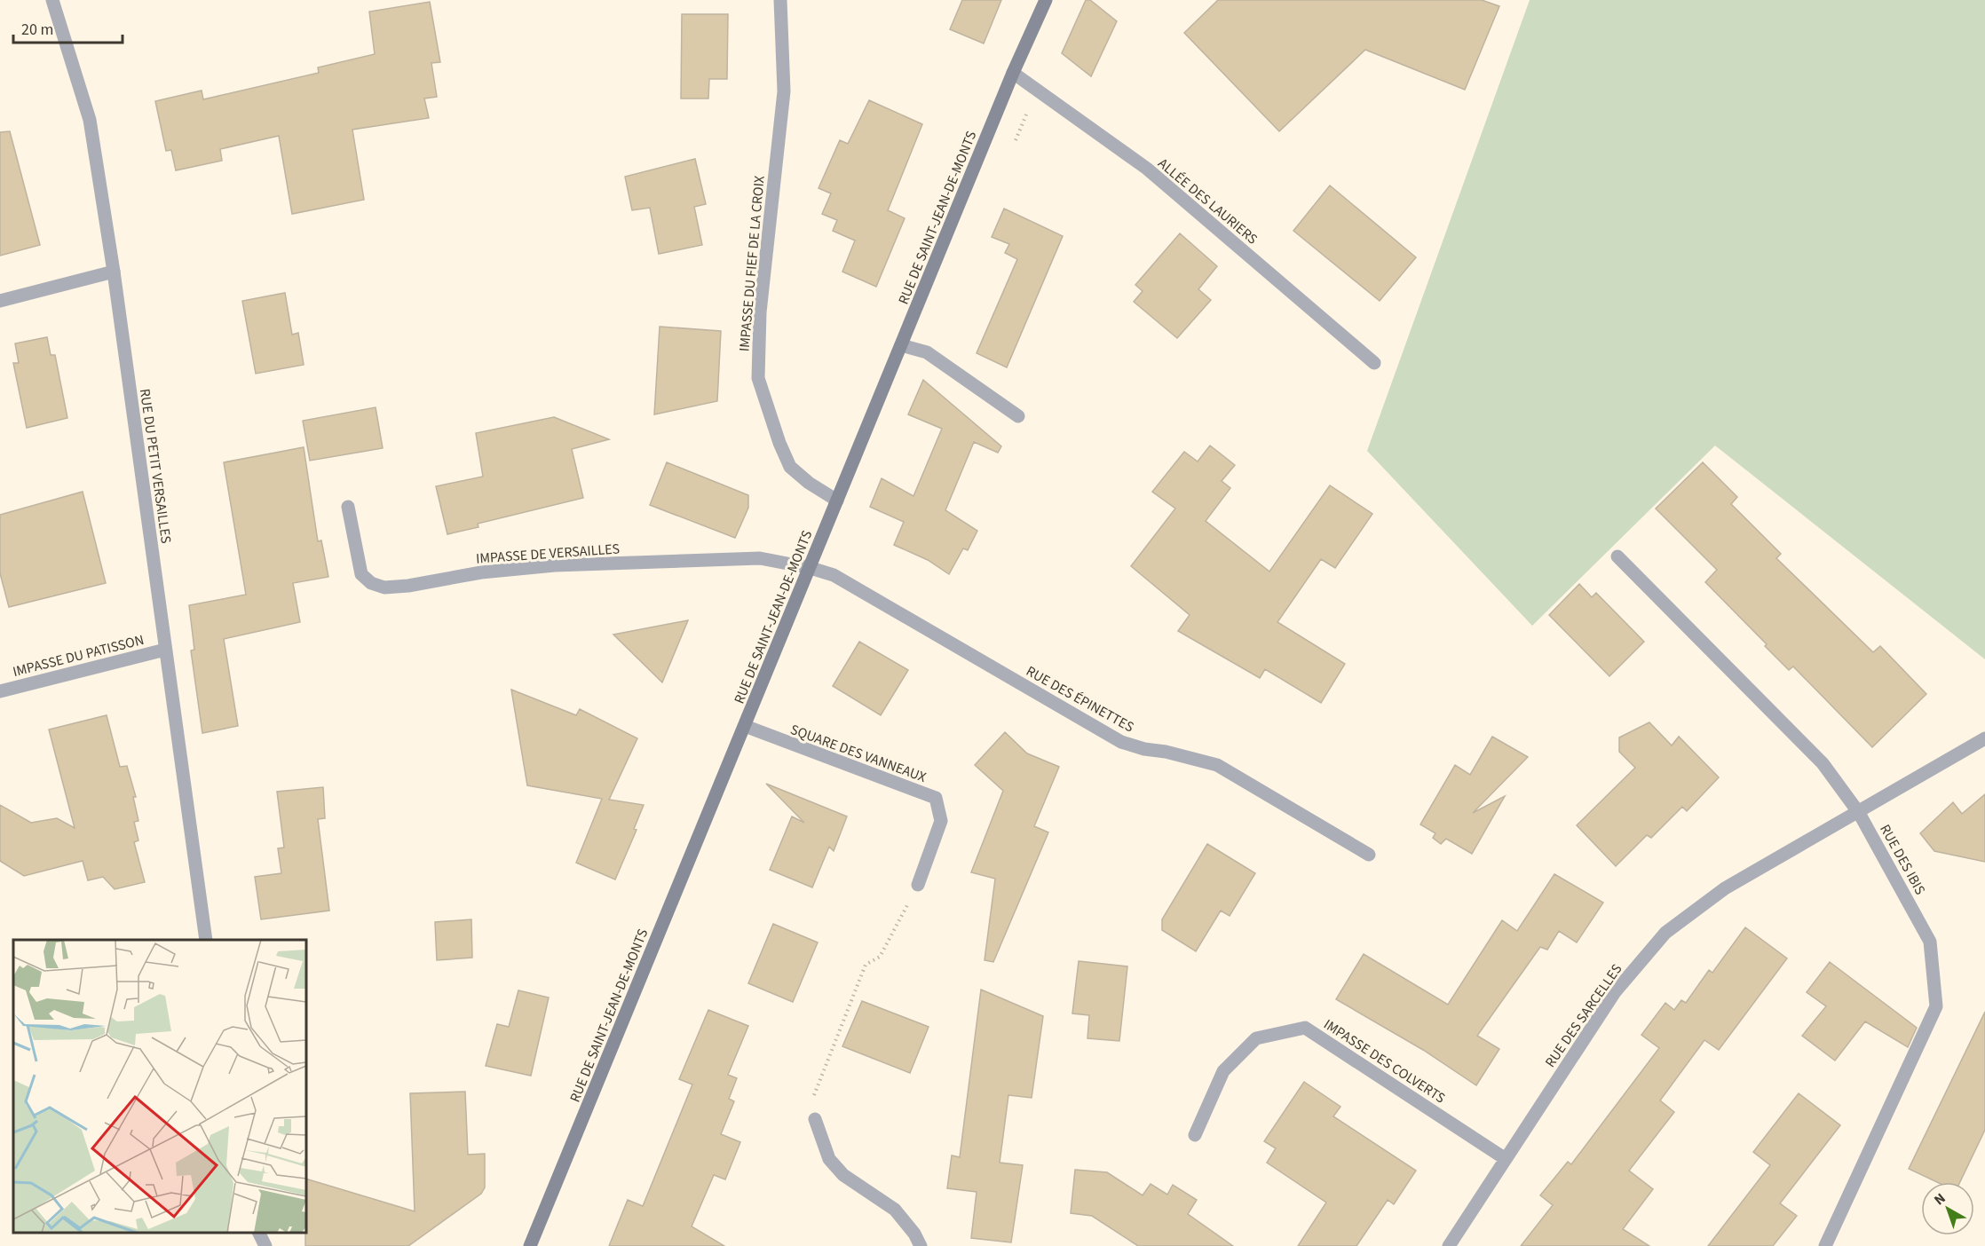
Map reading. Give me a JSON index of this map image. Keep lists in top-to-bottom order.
{
  "streets": {
    "main road": ["RUE DE SAINT-JEAN-DE-MONTS"],
    "street": [
      "ALLÉE DES LAURIERS",
      "IMPASSE DU FIEF DE LA CROIX",
      "RUE DU PETIT VERSAILLES",
      "IMPASSE DE VERSAILLES",
      "IMPASSE DU PATISSON",
      "RUE DES ÉPINETTES",
      "SQUARE DES VANNEAUX",
      "RUE DES IBIS",
      "RUE DES SARCELLES",
      "IMPASSE DES COLVERTS"
    ]
  },
  "crossings": [
    ["ALLÉE DES LAURIERS", "RUE DE SAINT-JEAN-DE-MONTS"],
    ["RUE DE SAINT-JEAN-DE-MONTS", "IMPASSE DU FIEF DE LA CROIX"],
    ["RUE DE SAINT-JEAN-DE-MONTS", "IMPASSE DE VERSAILLES"],
    ["RUE DE SAINT-JEAN-DE-MONTS", "RUE DES ÉPINETTES"],
    ["RUE DE SAINT-JEAN-DE-MONTS", "SQUARE DES VANNEAUX"],
    ["RUE DU PETIT VERSAILLES", "IMPASSE DU PATISSON"],
    ["IMPASSE DE VERSAILLES", "RUE DES ÉPINETTES"],
    ["RUE DES IBIS", "RUE DES SARCELLES"],
    ["RUE DES SARCELLES", "IMPASSE DES COLVERTS"]
  ],
  "scale_bar": "20 m",
  "north": "top left"
}
